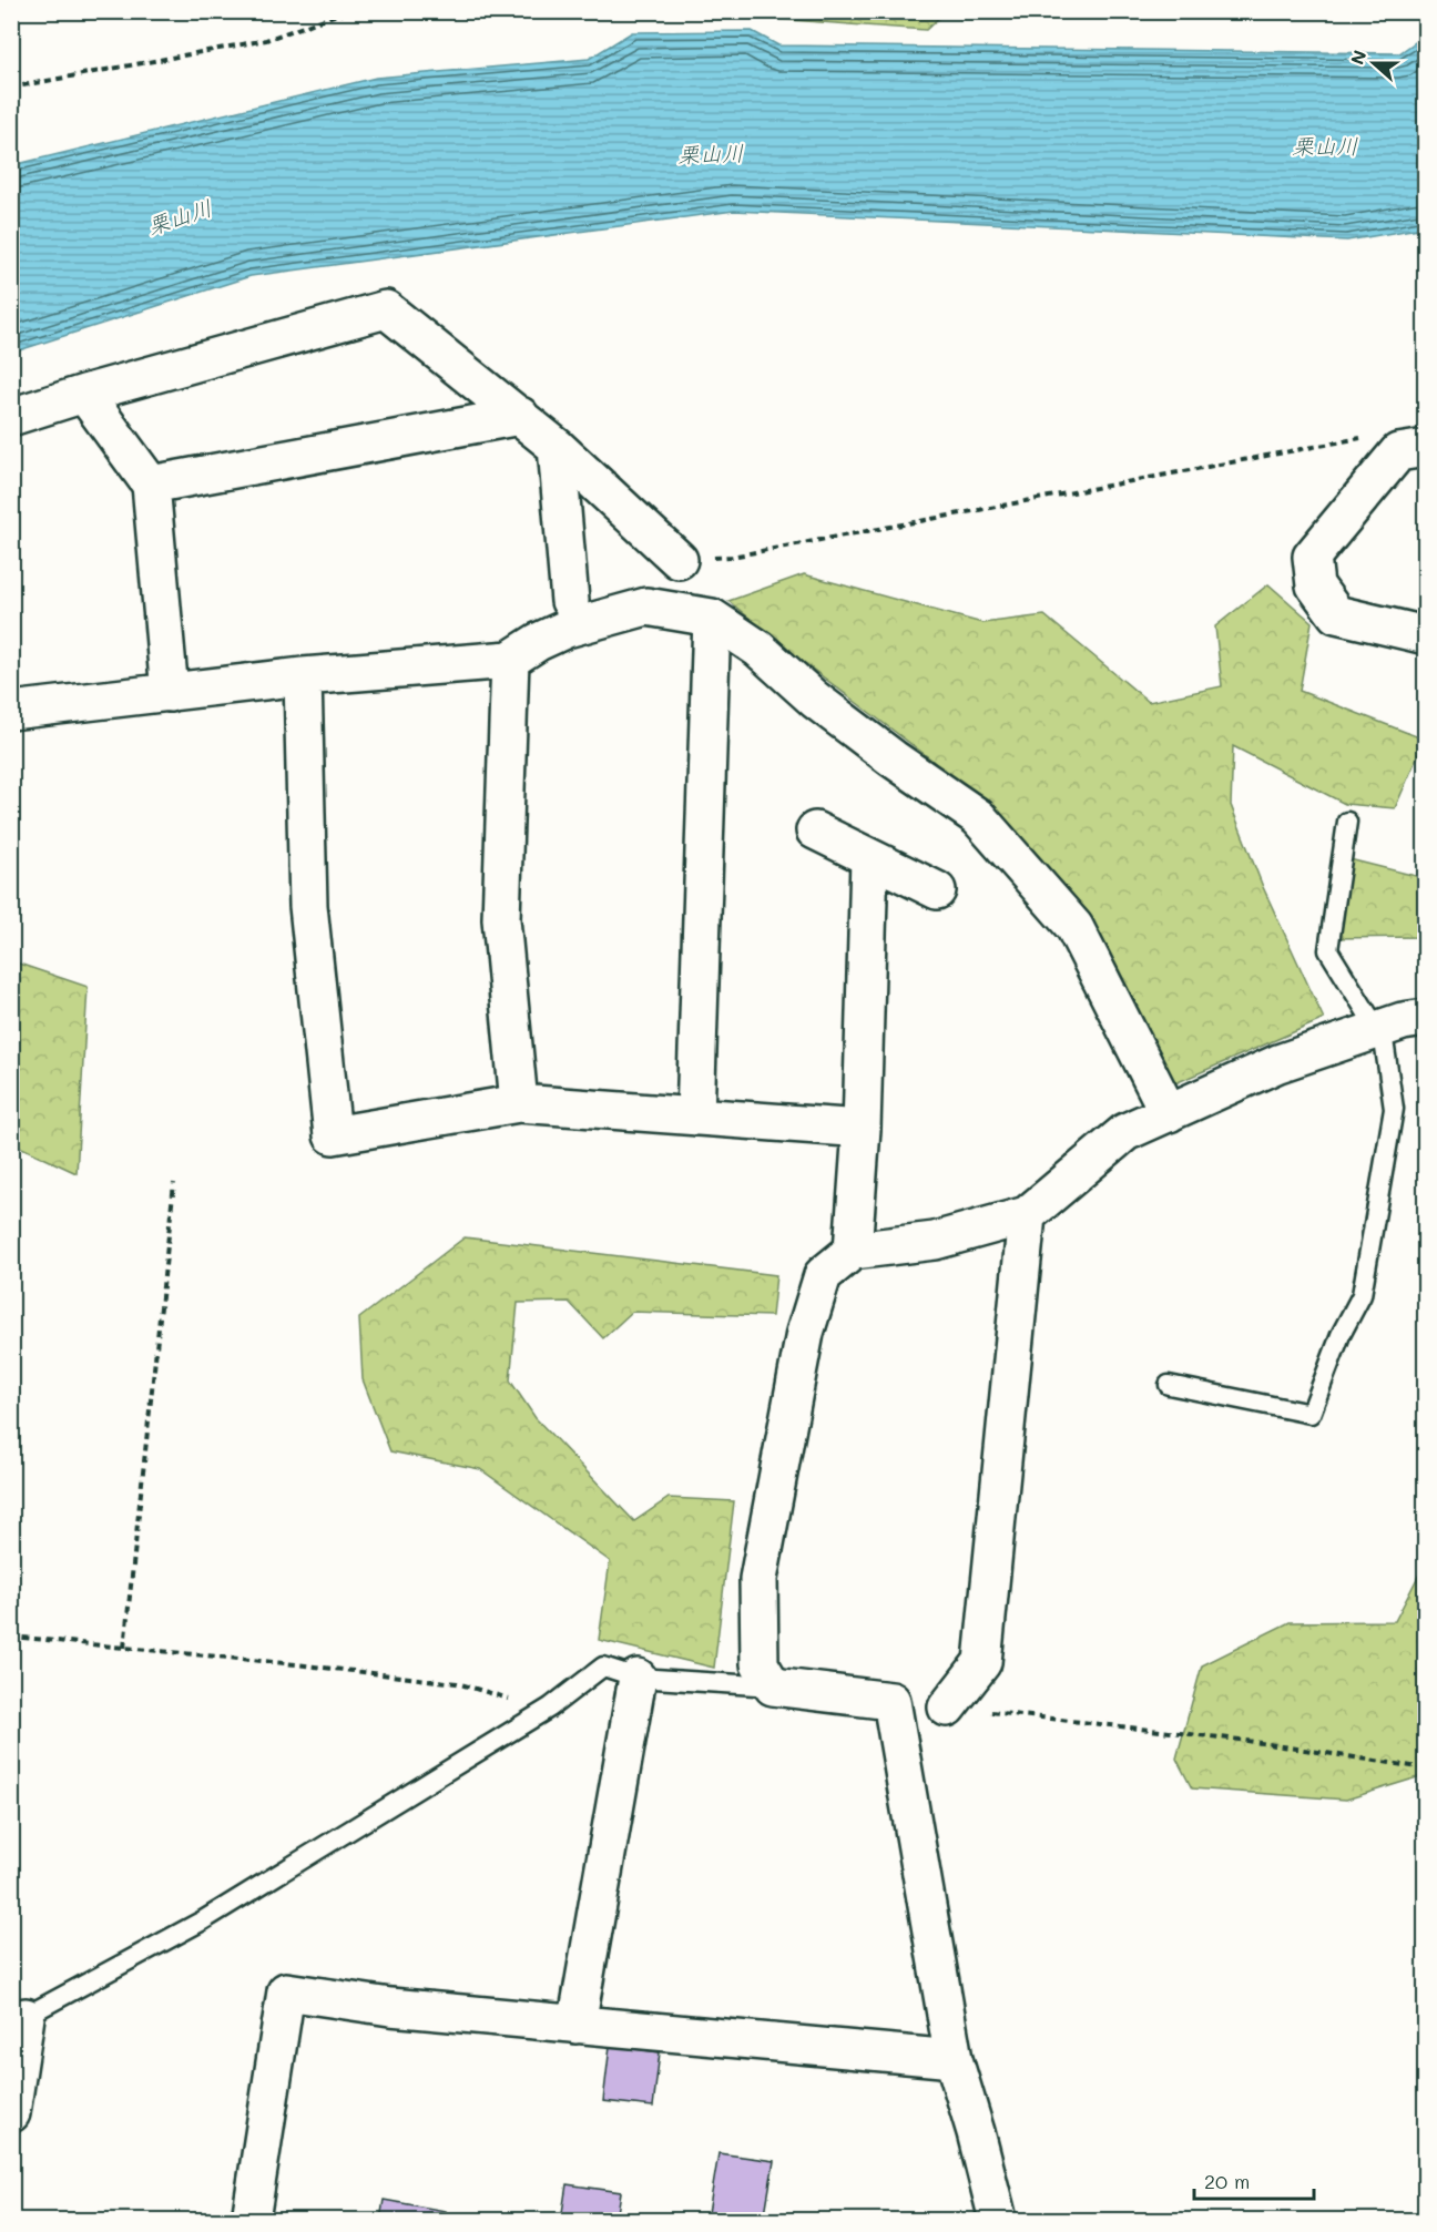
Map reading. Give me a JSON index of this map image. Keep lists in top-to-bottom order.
{
  "water": ["栗山川"],
  "scale_bar": "20 m",
  "north": "left"
}
